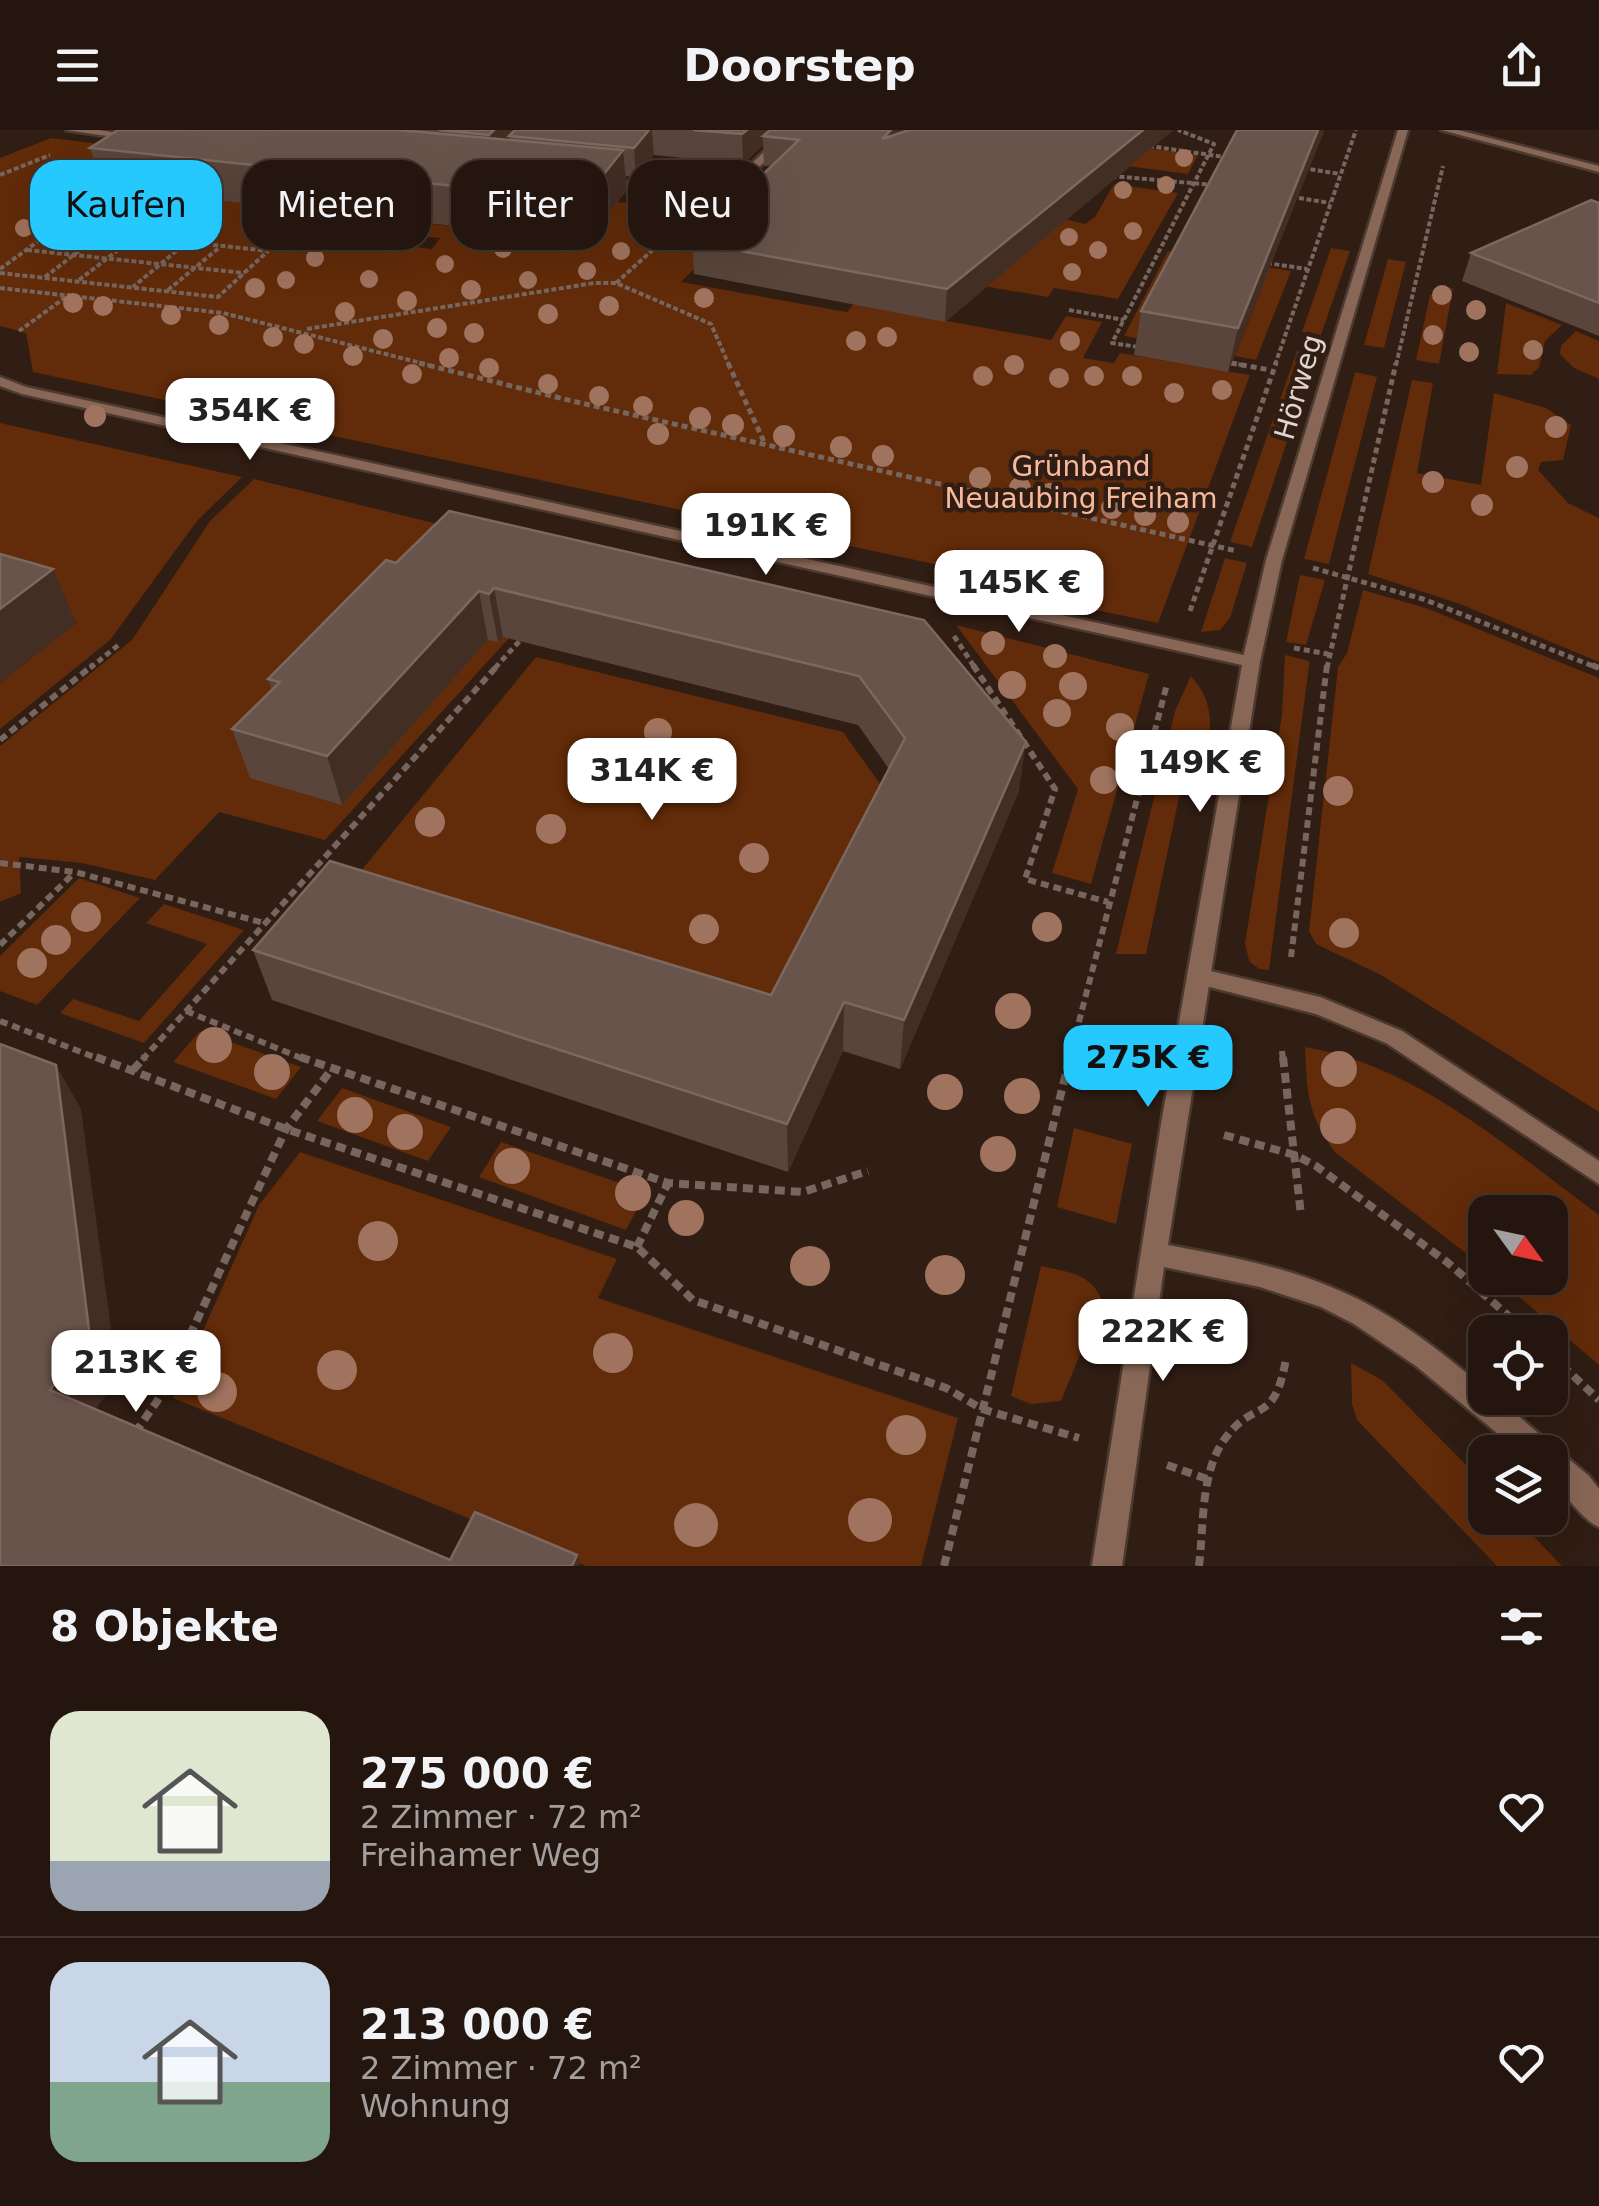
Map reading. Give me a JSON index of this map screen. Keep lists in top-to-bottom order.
{
  "streets": {
    "street": ["Hörweg"]
  },
  "parks": ["Grünband Neuaubing Freiham"],
  "north": "bottom right",
  "page": {
    "header": "Doorstep",
    "chip": [
      "Kaufen",
      "Mieten",
      "Filter",
      "Neu"
    ],
    "price": [
      "354K €",
      "191K €",
      "145K €",
      "149K €",
      "314K €",
      "275K €",
      "222K €",
      "213K €"
    ],
    "heading": "8 Objekte",
    "list": [
      {
        "name": "275 000 €",
        "note": "2 Zimmer · 72 m² · Freihamer Weg"
      },
      {
        "name": "213 000 €",
        "note": "2 Zimmer · 72 m² · Wohnung"
      }
    ]
  }
}
